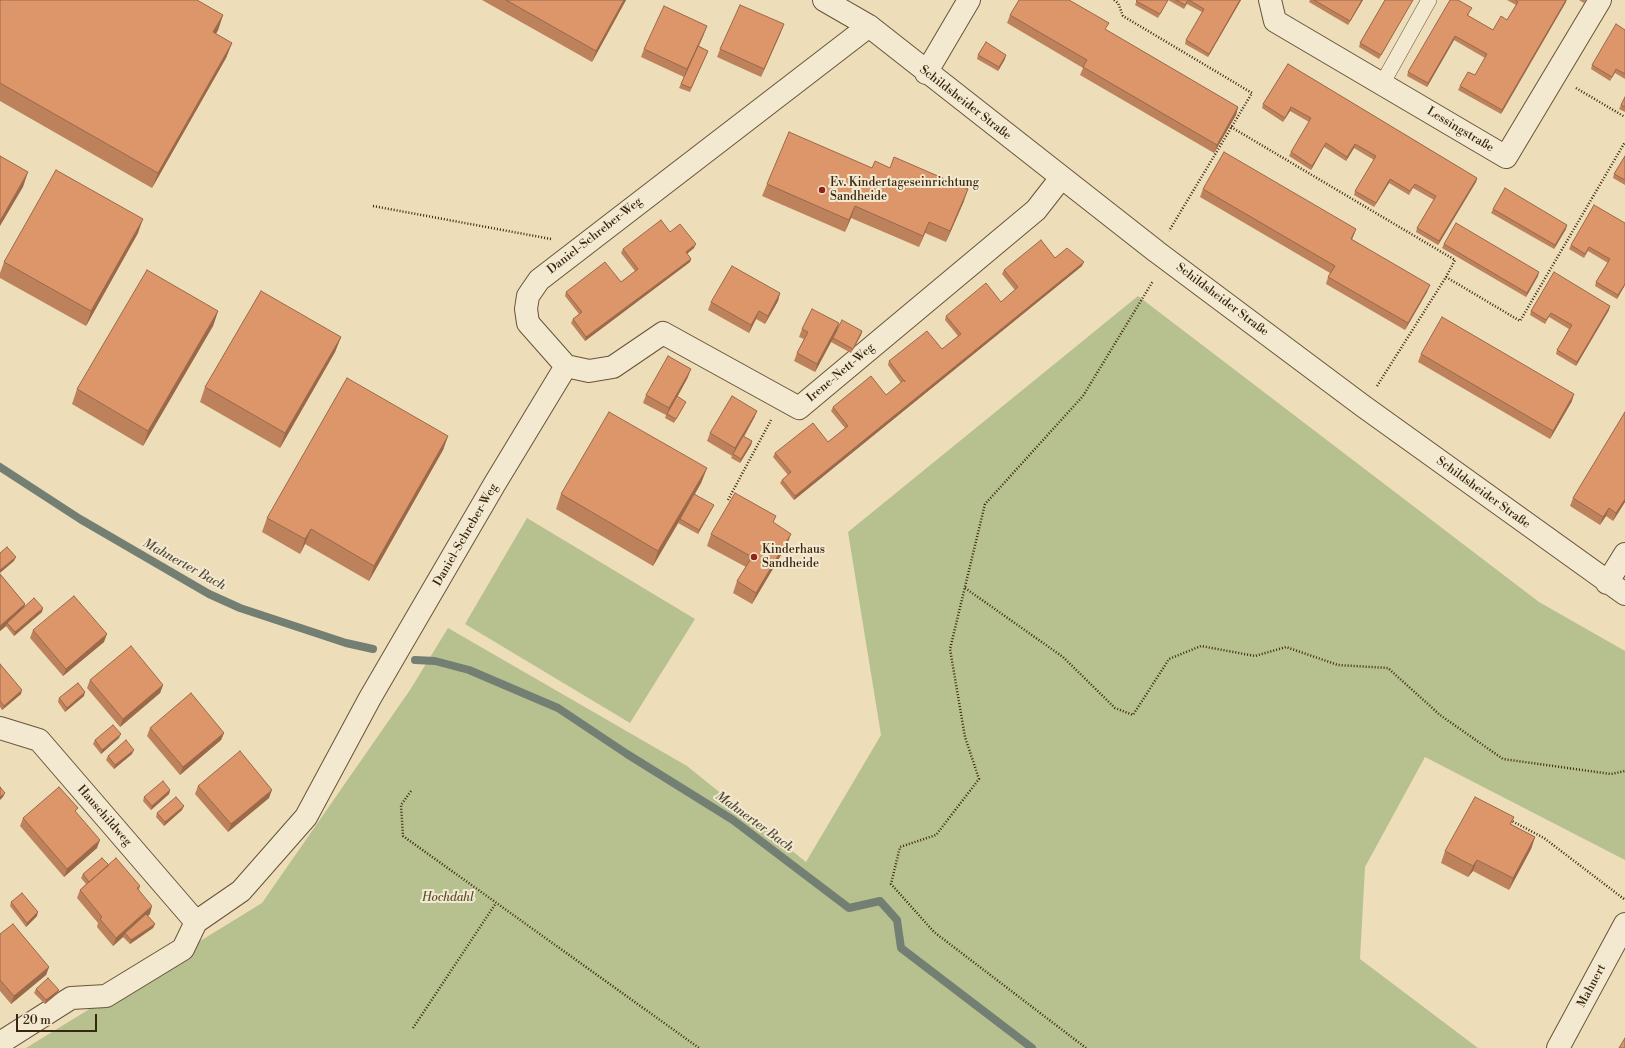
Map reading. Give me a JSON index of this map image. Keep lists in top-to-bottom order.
{
  "streets": {
    "street": [
      "Schildsheider Straße",
      "Lessingstraße",
      "Daniel-Schreber-Weg",
      "Irene-Nett-Weg",
      "Hauschildweg",
      "Mahnert"
    ]
  },
  "crossings": [
    ["Schildsheider Straße", "Daniel-Schreber-Weg"],
    ["Schildsheider Straße", "Irene-Nett-Weg"],
    ["Daniel-Schreber-Weg", "Irene-Nett-Weg"],
    ["Daniel-Schreber-Weg", "Hauschildweg"]
  ],
  "water": ["Mahnerter Bach"],
  "parks": ["Hochdahl"],
  "places": ["Ev. Kindertageseinrichtung Sandheide", "Kinderhaus Sandheide"],
  "scale_bar": "20 m"
}
